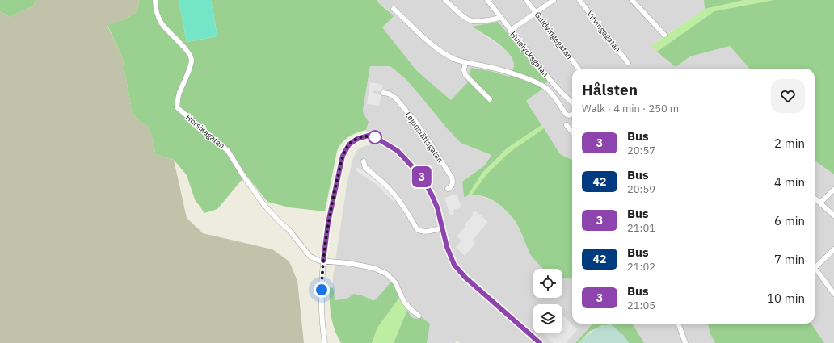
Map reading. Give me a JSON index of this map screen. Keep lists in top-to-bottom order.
{
  "streets": {
    "street": [
      "Vitvingegatan",
      "Guldvingegatan",
      "Hulelycksgatan",
      "Horsikagatan",
      "Lejonslättsgatan"
    ]
  },
  "lines": ["bus line 3"],
  "page": {
    "on_map": "3",
    "heading": ["Hålsten", "Walk · 4 min · 250 m"],
    "list": [
      {
        "mark": "3",
        "name": "Bus",
        "note": "20:57",
        "value": "2 min"
      },
      {
        "mark": "42",
        "name": "Bus",
        "note": "20:59",
        "value": "4 min"
      },
      {
        "mark": "3",
        "name": "Bus",
        "note": "21:01",
        "value": "6 min"
      },
      {
        "mark": "42",
        "name": "Bus",
        "note": "21:02",
        "value": "7 min"
      },
      {
        "mark": "3",
        "name": "Bus",
        "note": "21:05",
        "value": "10 min"
      }
    ]
  }
}
